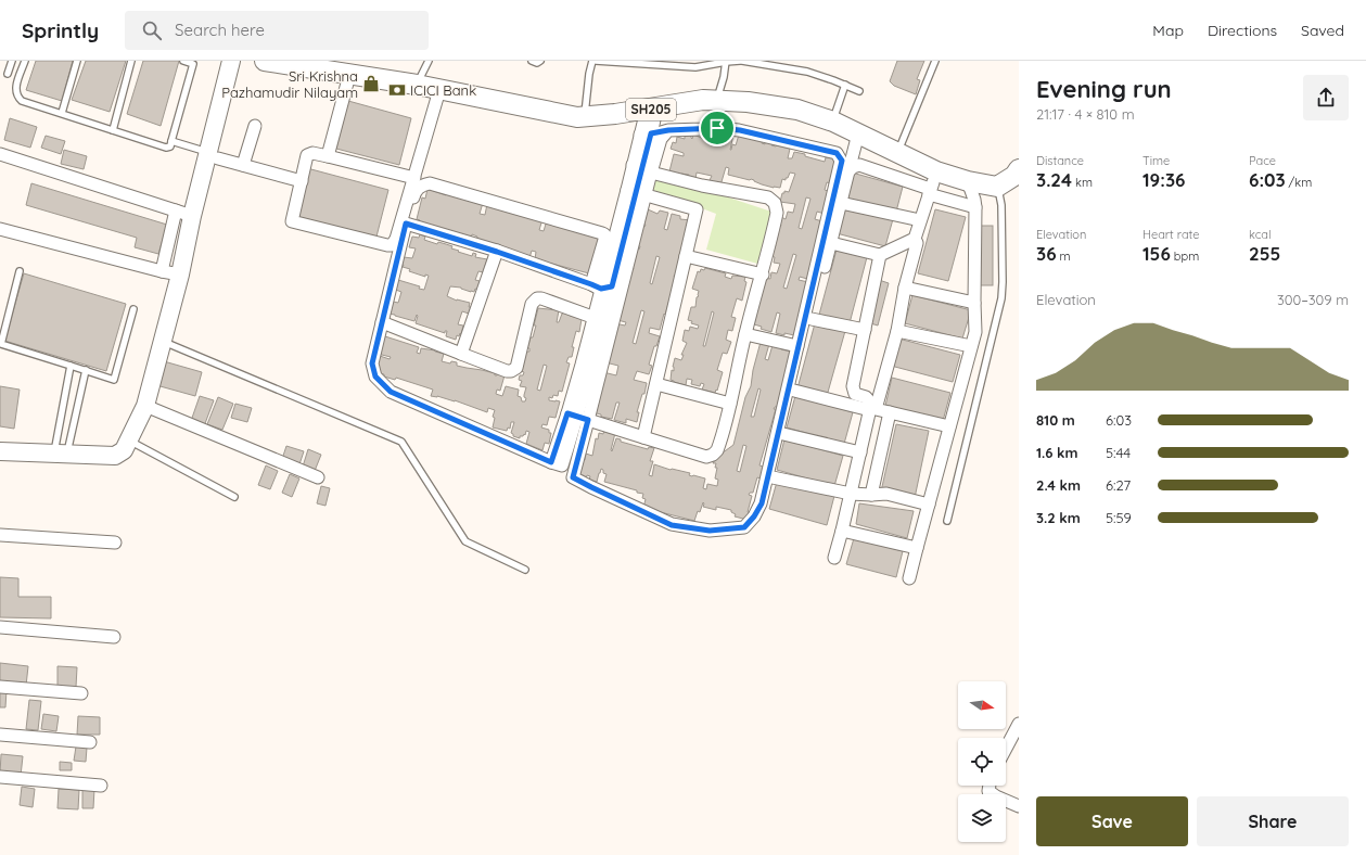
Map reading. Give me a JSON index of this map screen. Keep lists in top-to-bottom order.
{
  "streets": {
    "main road": ["SH205"]
  },
  "places": {
    "shop": ["Sri Krishna Pazhamudir Nilayam"],
    "bank": ["ICICI Bank"]
  },
  "north": "right",
  "page": {
    "header": "Sprintly",
    "search": "Search here",
    "nav": ["Map", "Directions", "Saved"],
    "heading": ["Evening run", "21:17 · 4 × 810 m"],
    "stats": [
      ["Distance", "3.24 km"],
      ["Time", "19:36"],
      ["Pace", "6:03 /km"],
      ["Elevation", "36 m"],
      ["Heart rate", "156 bpm"],
      ["kcal", "255"]
    ],
    "chart": ["Elevation", "300–309 m"],
    "list": [
      {
        "name": "810 m",
        "note": "6:03"
      },
      {
        "name": "1.6 km",
        "note": "5:44"
      },
      {
        "name": "2.4 km",
        "note": "6:27"
      },
      {
        "name": "3.2 km",
        "note": "5:59"
      }
    ],
    "buttons": ["Save", "Share"]
  }
}
